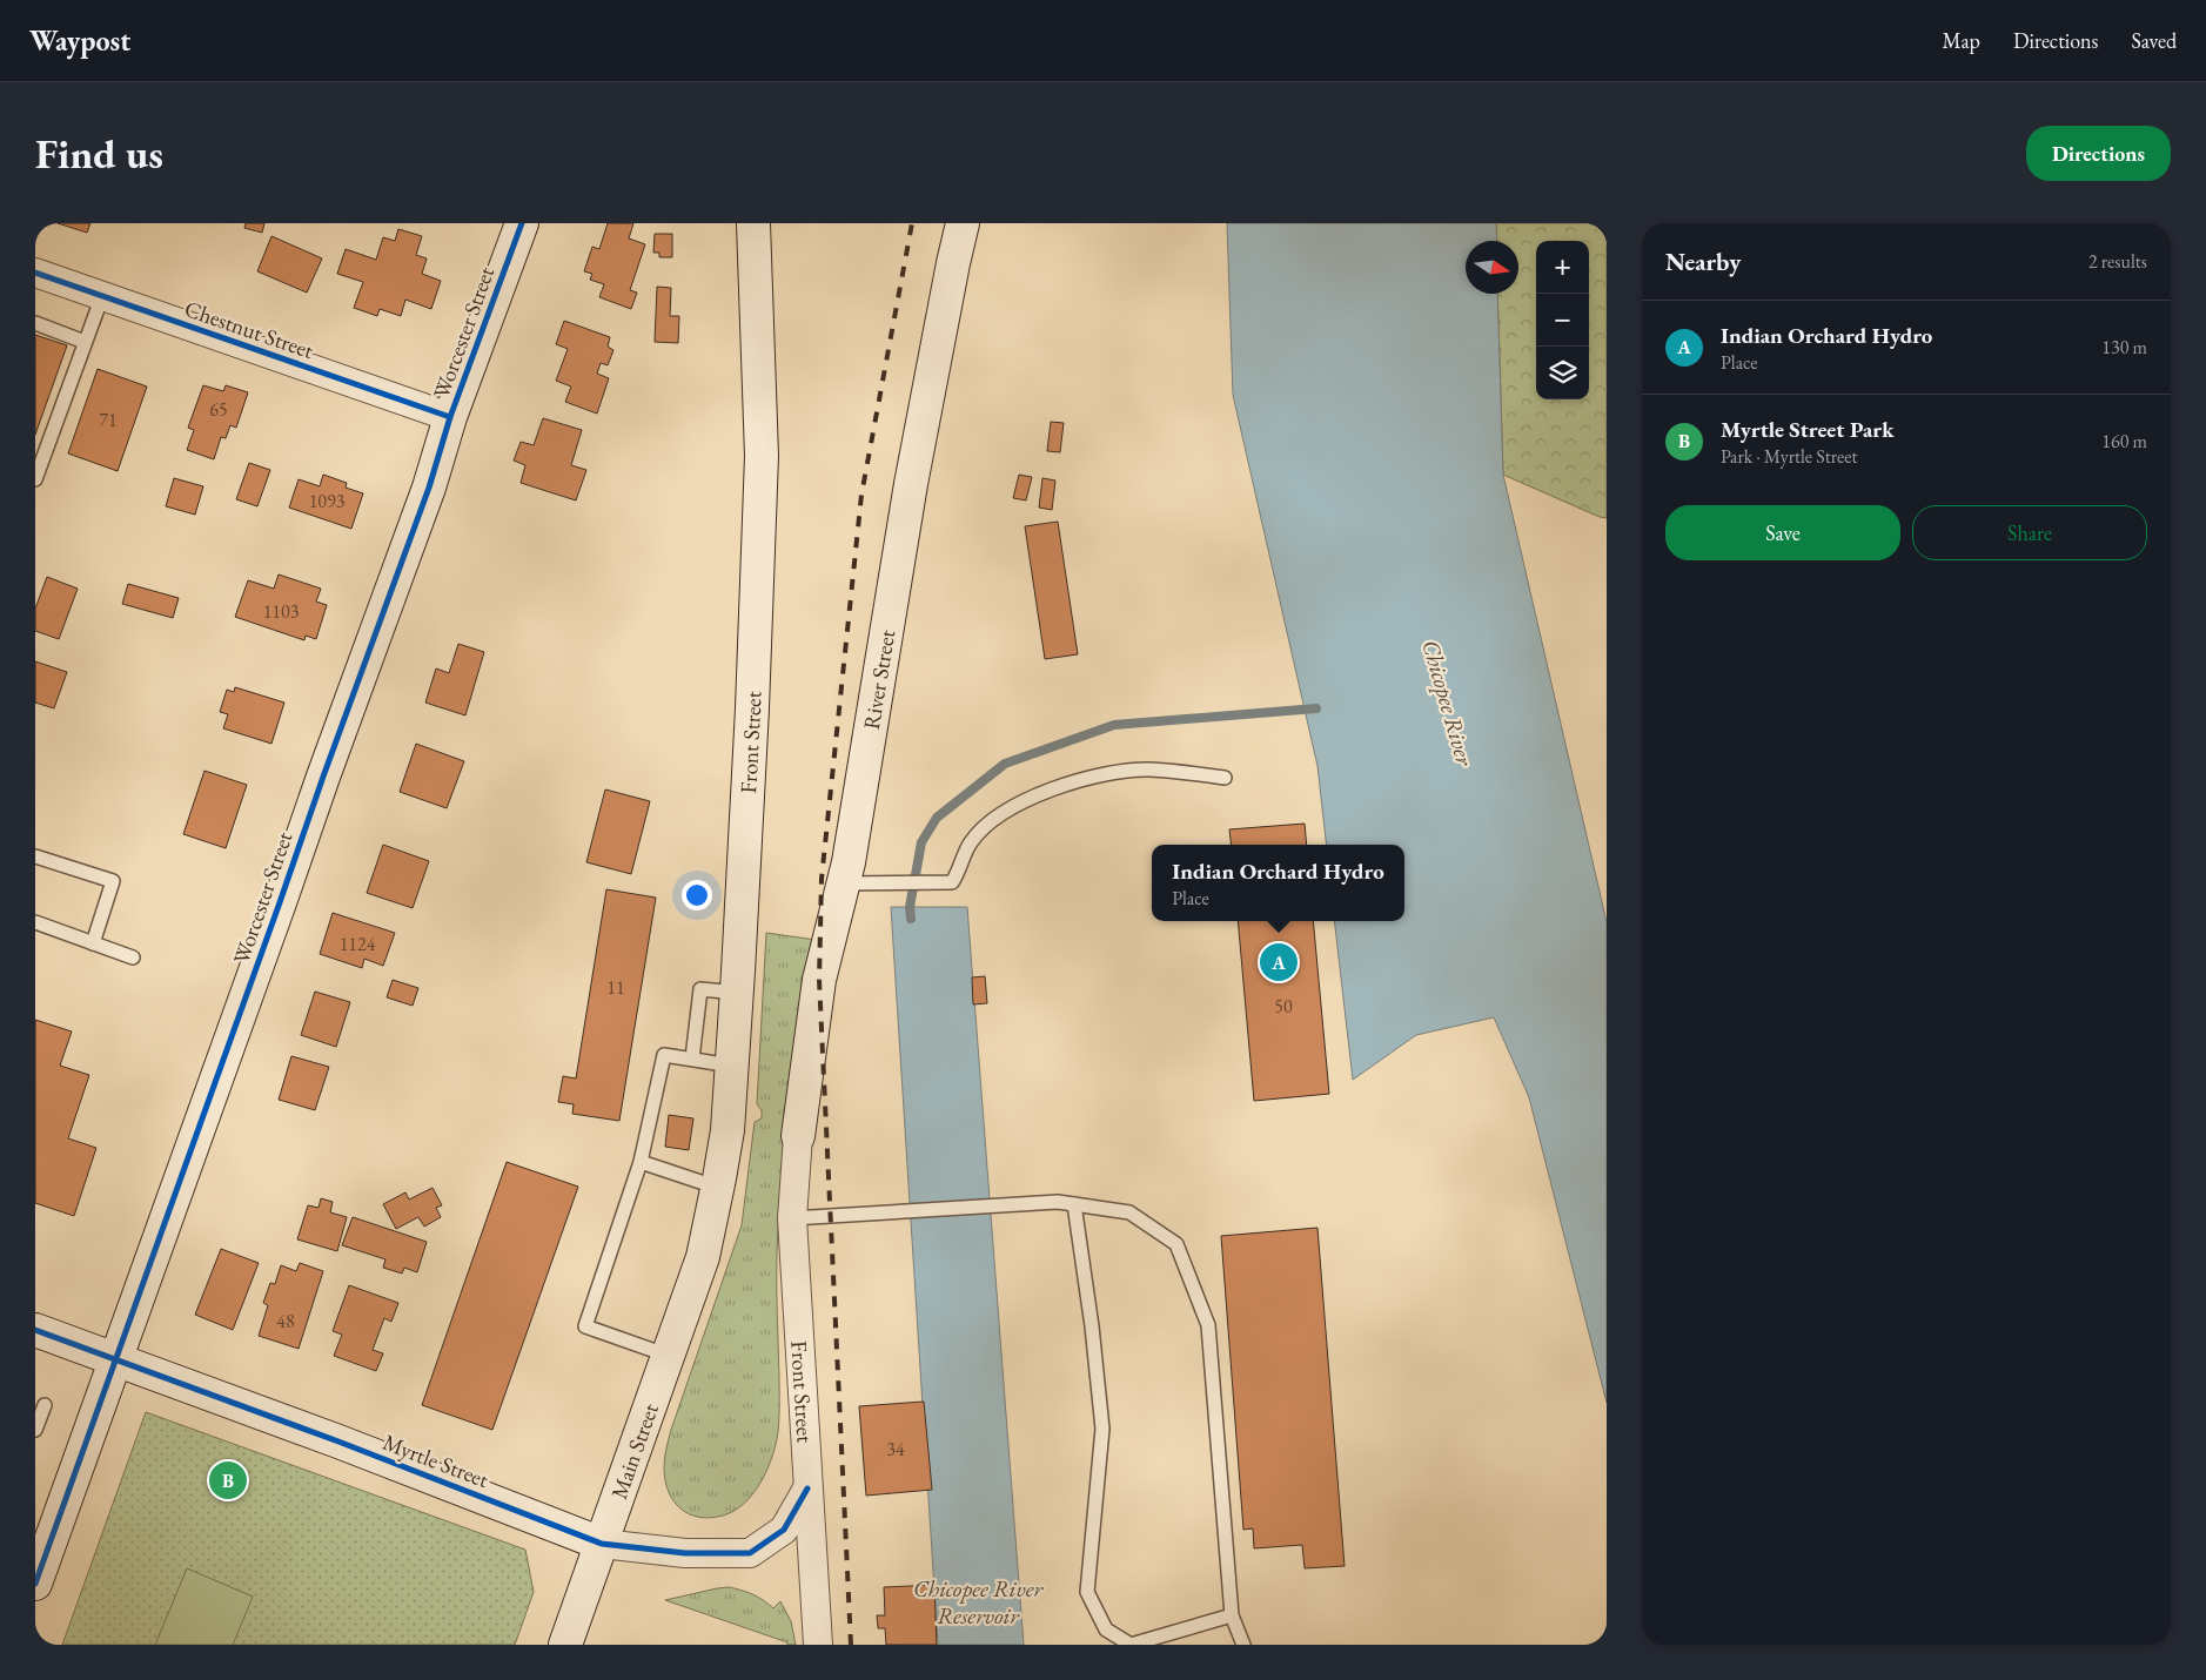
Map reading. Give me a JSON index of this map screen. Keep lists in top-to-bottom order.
{
  "streets": {
    "main road": [
      "Worcester Street",
      "River Street",
      "Front Street",
      "Main Street",
      "Myrtle Street"
    ],
    "street": ["Chestnut Street"]
  },
  "crossings": [
    ["Chestnut Street", "Worcester Street"],
    ["Worcester Street", "Myrtle Street"],
    ["River Street", "Front Street"],
    ["Front Street", "Main Street"],
    ["Front Street", "Myrtle Street"],
    ["Main Street", "Myrtle Street"]
  ],
  "water": ["Chicopee River", "Chicopee River Reservoir"],
  "house_numbers": [
    "65",
    "71",
    "1093",
    "1103",
    "1124",
    "11",
    "50",
    "48",
    "34"
  ],
  "north": "right",
  "page": {
    "header": "Waypost",
    "nav": ["Map", "Directions", "Saved"],
    "buttons": [
      "Directions",
      ["Save", "Share"]
    ],
    "title": "Find us",
    "heading": ["Nearby", "2 results"],
    "map_buttons": ["+", "−"],
    "list": [
      {
        "mark": "A",
        "name": "Indian Orchard Hydro",
        "note": "Place",
        "value": "130 m"
      },
      {
        "mark": "B",
        "name": "Myrtle Street Park",
        "note": "Park · Myrtle Street",
        "value": "160 m"
      }
    ],
    "popup": ["Indian Orchard Hydro", "Place"],
    "pins": ["A", "B"]
  }
}
